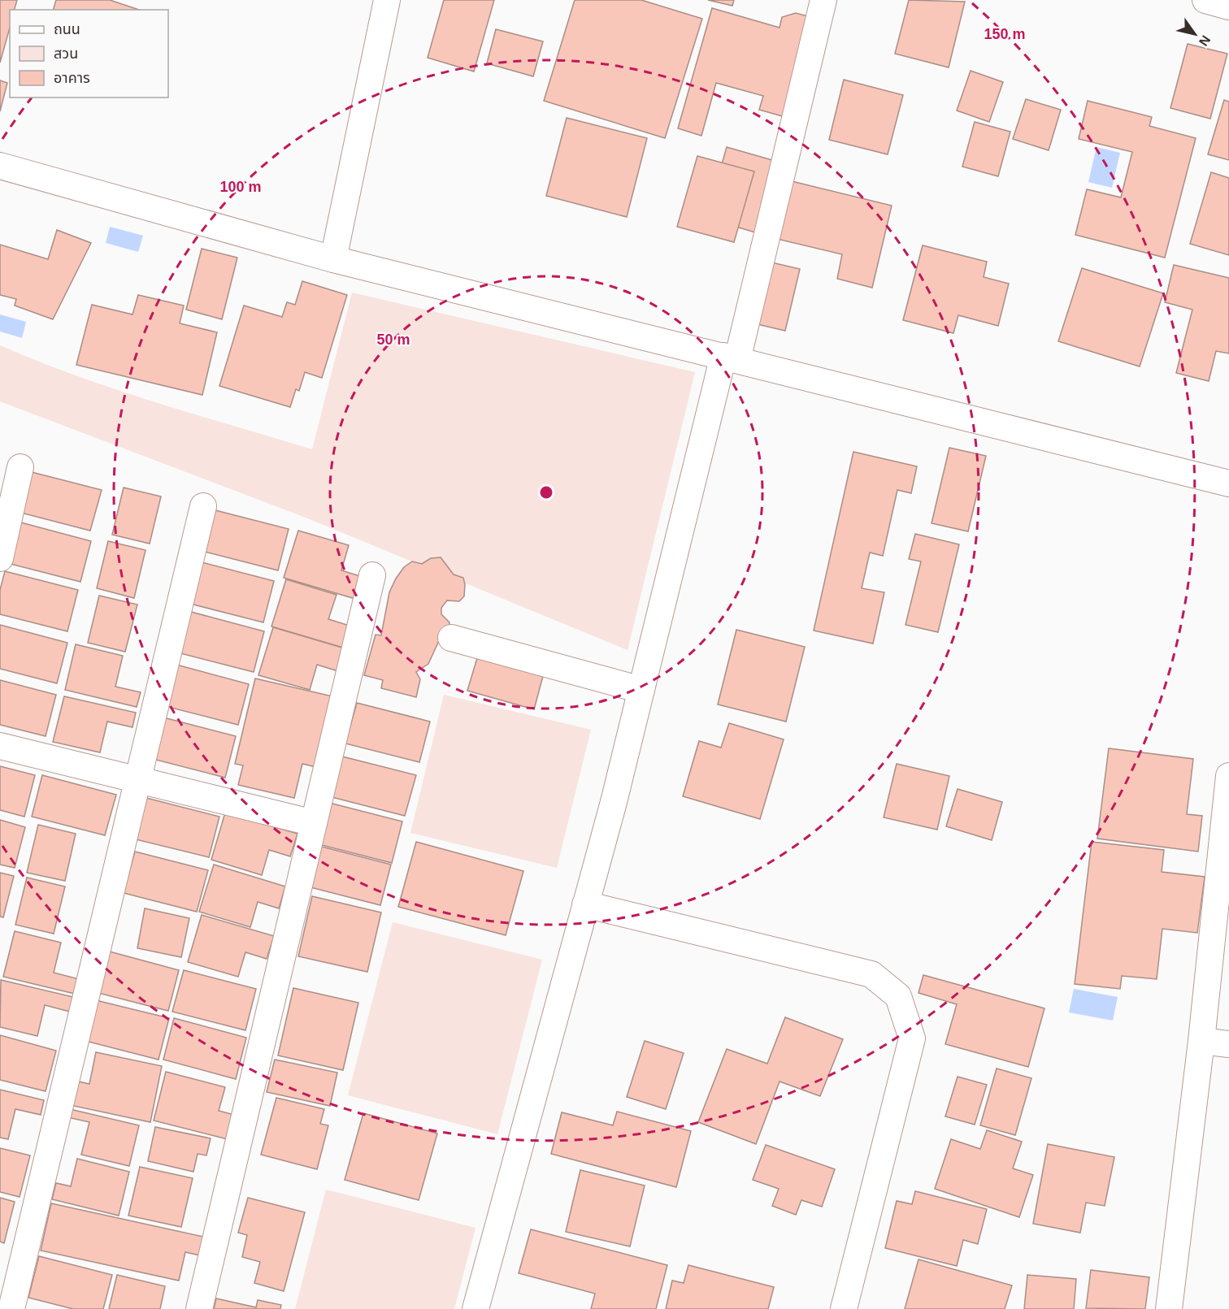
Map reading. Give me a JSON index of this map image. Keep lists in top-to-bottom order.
{
  "legend": ["ถนน", "สวน", "อาคาร"],
  "north": "bottom right",
  "rings": ["150 m", "100 m", "50 m"]
}
